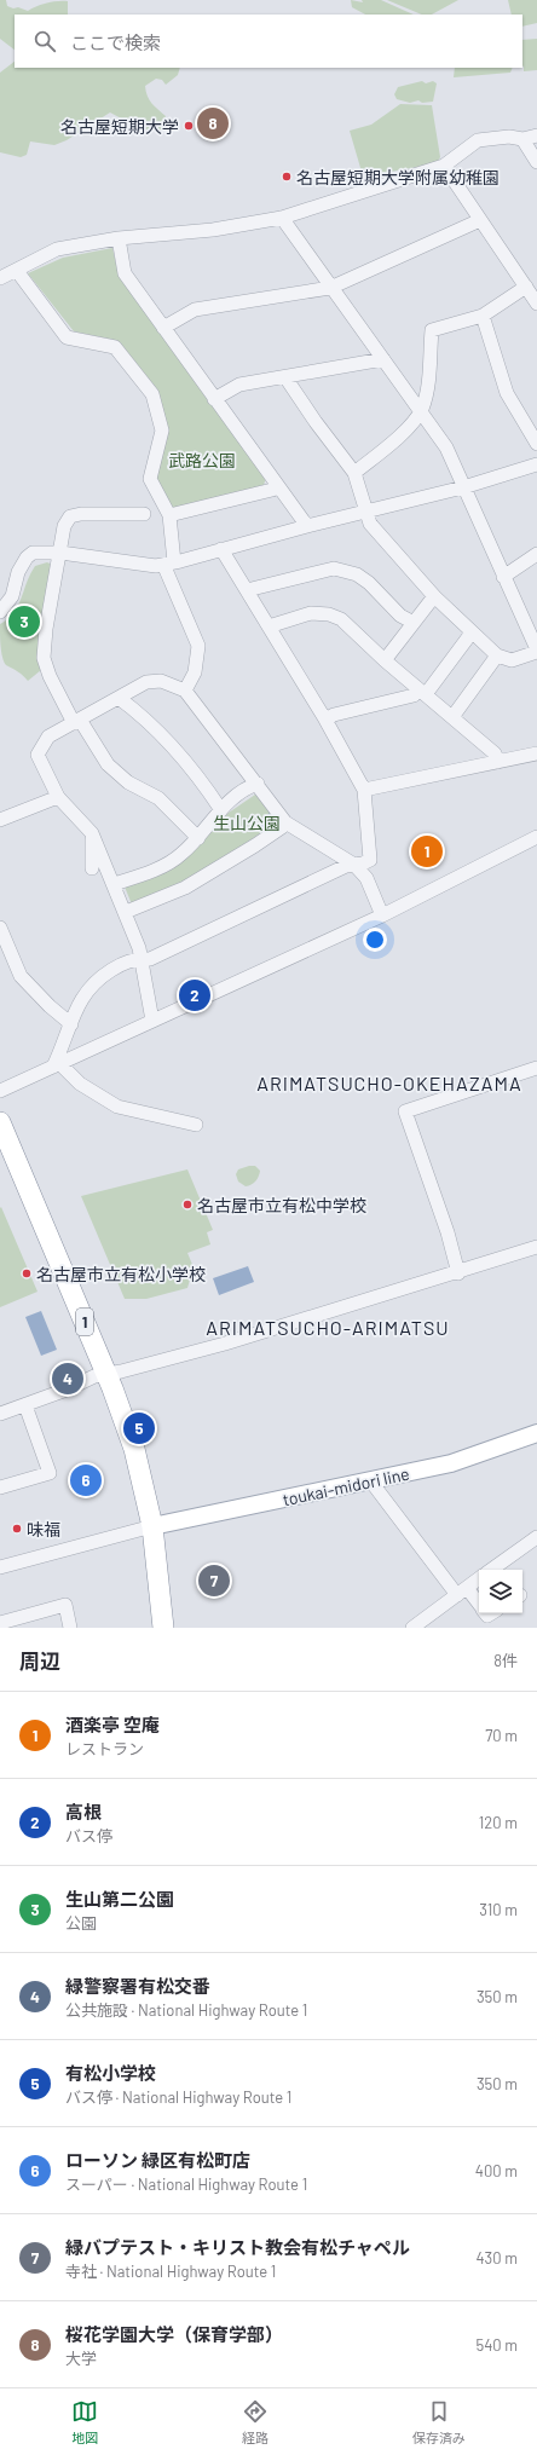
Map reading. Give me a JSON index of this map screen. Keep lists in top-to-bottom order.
{
  "streets": {
    "highway": ["1"],
    "main road": ["toukai-midori line"]
  },
  "crossings": [
    ["1", "toukai-midori line"]
  ],
  "districts": ["ARIMATSUCHO-OKEHAZAMA", "ARIMATSUCHO-ARIMATSU"],
  "parks": ["武路公園", "生山公園"],
  "places": [
    "名古屋短期大学",
    "名古屋短期大学附属幼稚園",
    "名古屋市立有松中学校",
    "名古屋市立有松小学校",
    "味福"
  ],
  "page": {
    "search": "ここで検索",
    "pins": [
      "8",
      "3",
      "1",
      "2",
      "4",
      "5",
      "6",
      "7"
    ],
    "heading": ["周辺", "8件"],
    "list": [
      {
        "mark": "1",
        "name": "酒楽亭 空庵",
        "note": "レストラン",
        "value": "70 m"
      },
      {
        "mark": "2",
        "name": "高根",
        "note": "バス停",
        "value": "120 m"
      },
      {
        "mark": "3",
        "name": "生山第二公園",
        "note": "公園",
        "value": "310 m"
      },
      {
        "mark": "4",
        "name": "緑警察署有松交番",
        "note": "公共施設 · National Highway Route 1",
        "value": "350 m"
      },
      {
        "mark": "5",
        "name": "有松小学校",
        "note": "バス停 · National Highway Route 1",
        "value": "350 m"
      },
      {
        "mark": "6",
        "name": "ローソン 緑区有松町店",
        "note": "スーパー · National Highway Route 1",
        "value": "400 m"
      },
      {
        "mark": "7",
        "name": "緑バプテスト・キリスト教会有松チャペル",
        "note": "寺社 · National Highway Route 1",
        "value": "430 m"
      },
      {
        "mark": "8",
        "name": "桜花学園大学（保育学部）",
        "note": "大学",
        "value": "540 m"
      }
    ],
    "nav": ["地図", "経路", "保存済み"]
  }
}
